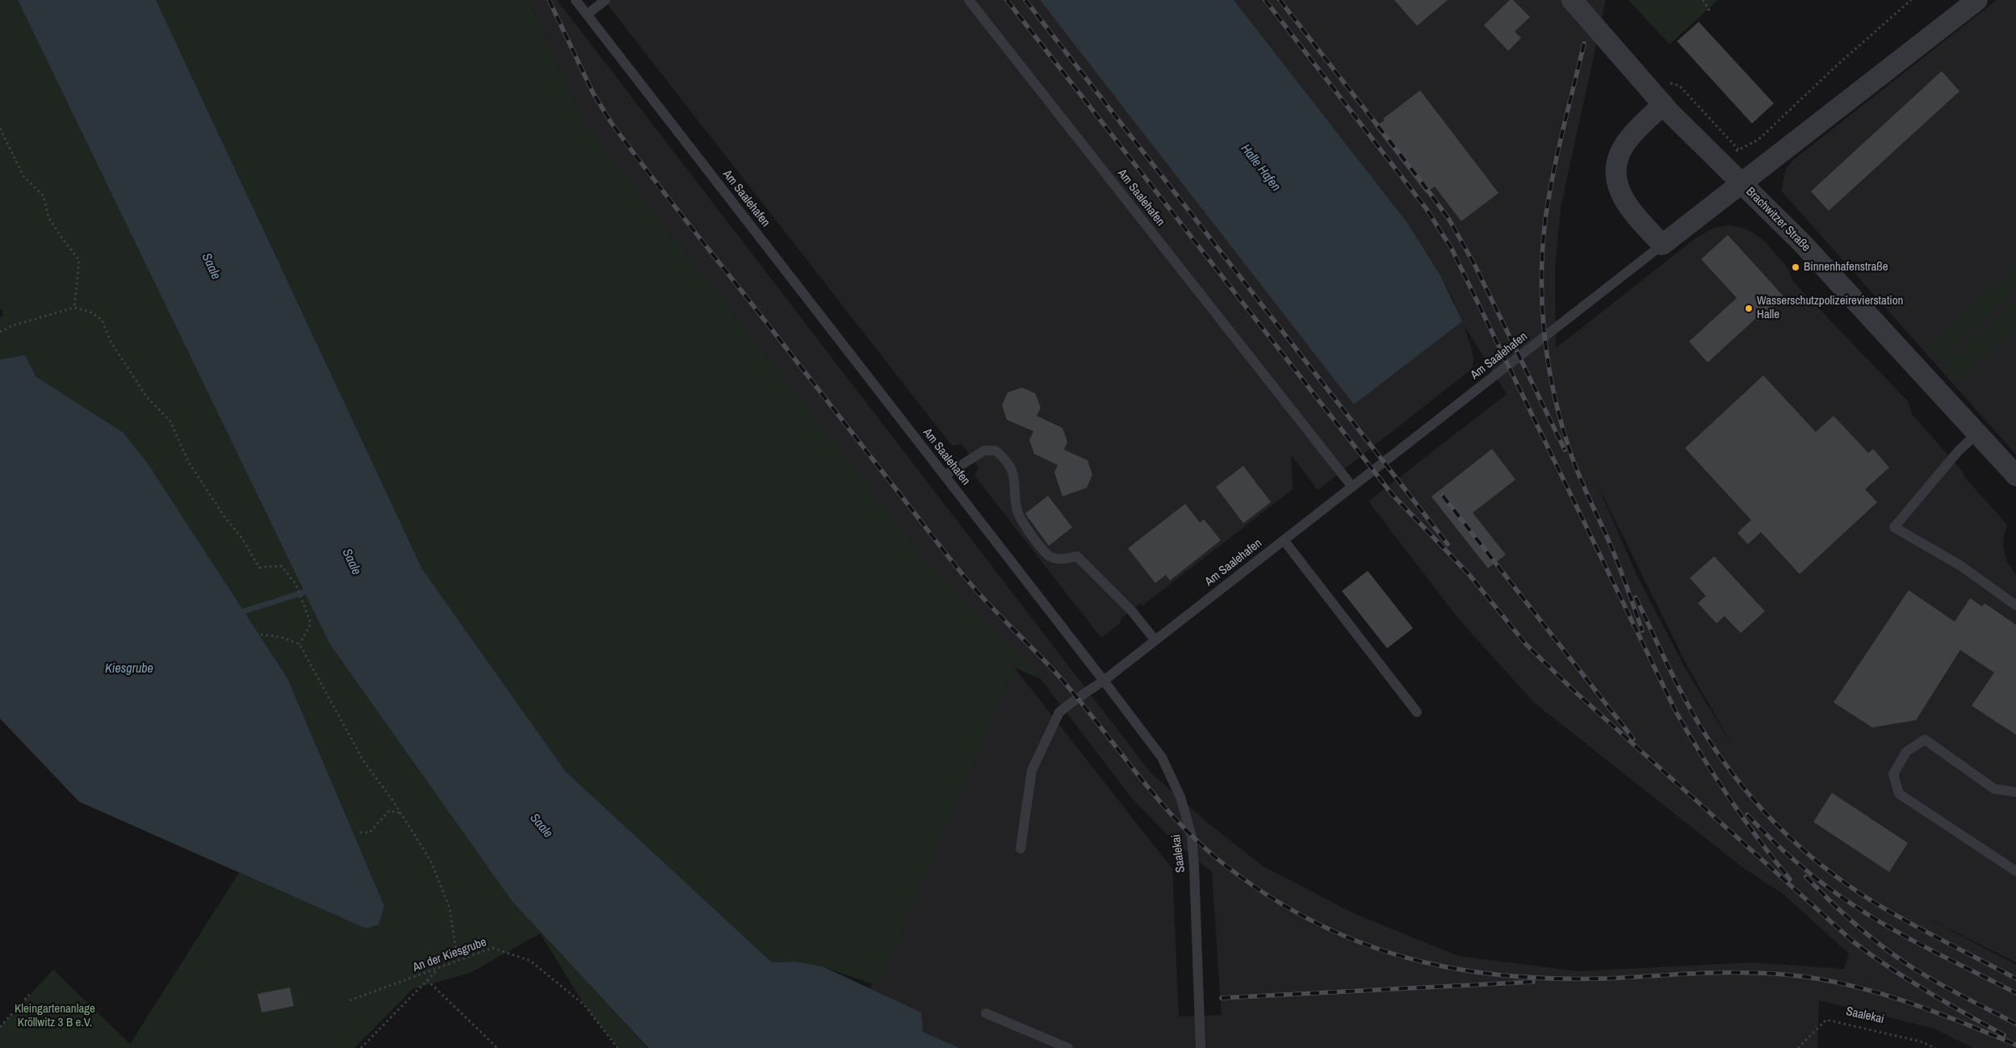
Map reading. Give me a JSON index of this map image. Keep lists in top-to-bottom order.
{
  "streets": {
    "street": ["Brachwitzer Straße"],
    "lane": ["Am Saalehafen", "Saalekai"],
    "path": ["An der Kiesgrube"]
  },
  "crossings": [
    ["Am Saalehafen", "Saalekai"]
  ],
  "water": ["Halle Hafen", "Saale", "Kiesgrube"],
  "parks": ["Kleingartenanlage Kröllwitz 3 B e.V."],
  "places": ["Binnenhafenstraße", "Wasserschutzpolizeirevierstation Halle"]
}
